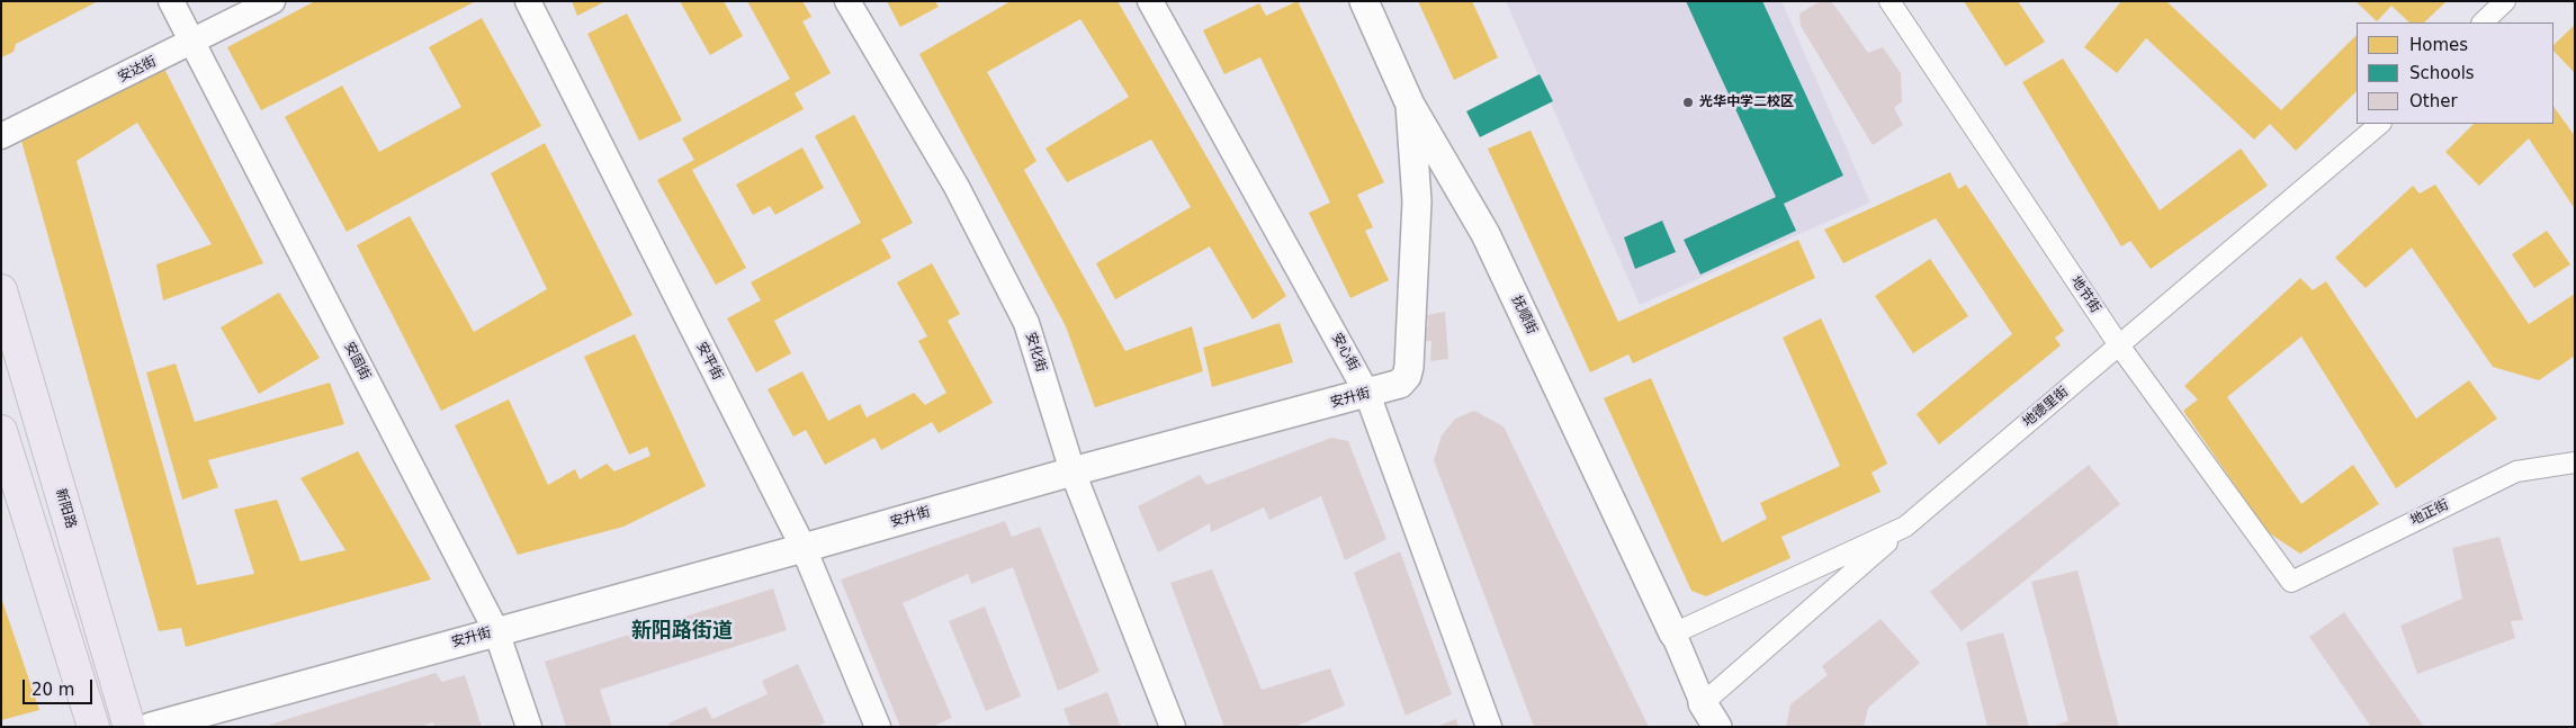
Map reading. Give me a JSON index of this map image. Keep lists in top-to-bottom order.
{
  "streets": {
    "highway": ["新阳路"],
    "main road": ["抚顺街", "安升街"],
    "street": [
      "安达街",
      "地节街",
      "安化街",
      "安心街",
      "安固街",
      "安平街",
      "地德里街",
      "地正街"
    ]
  },
  "crossings": [
    ["安达街", "安固街"],
    ["地节街", "地德里街"],
    ["地节街", "地正街"],
    ["抚顺街", "安升街"],
    ["抚顺街", "地德里街"],
    ["安化街", "安升街"],
    ["安心街", "安升街"],
    ["安固街", "安升街"],
    ["安平街", "安升街"]
  ],
  "districts": ["新阳路街道"],
  "places": ["光华中学二校区"],
  "legend": ["Homes", "Schools", "Other"],
  "scale_bar": "20 m"
}
